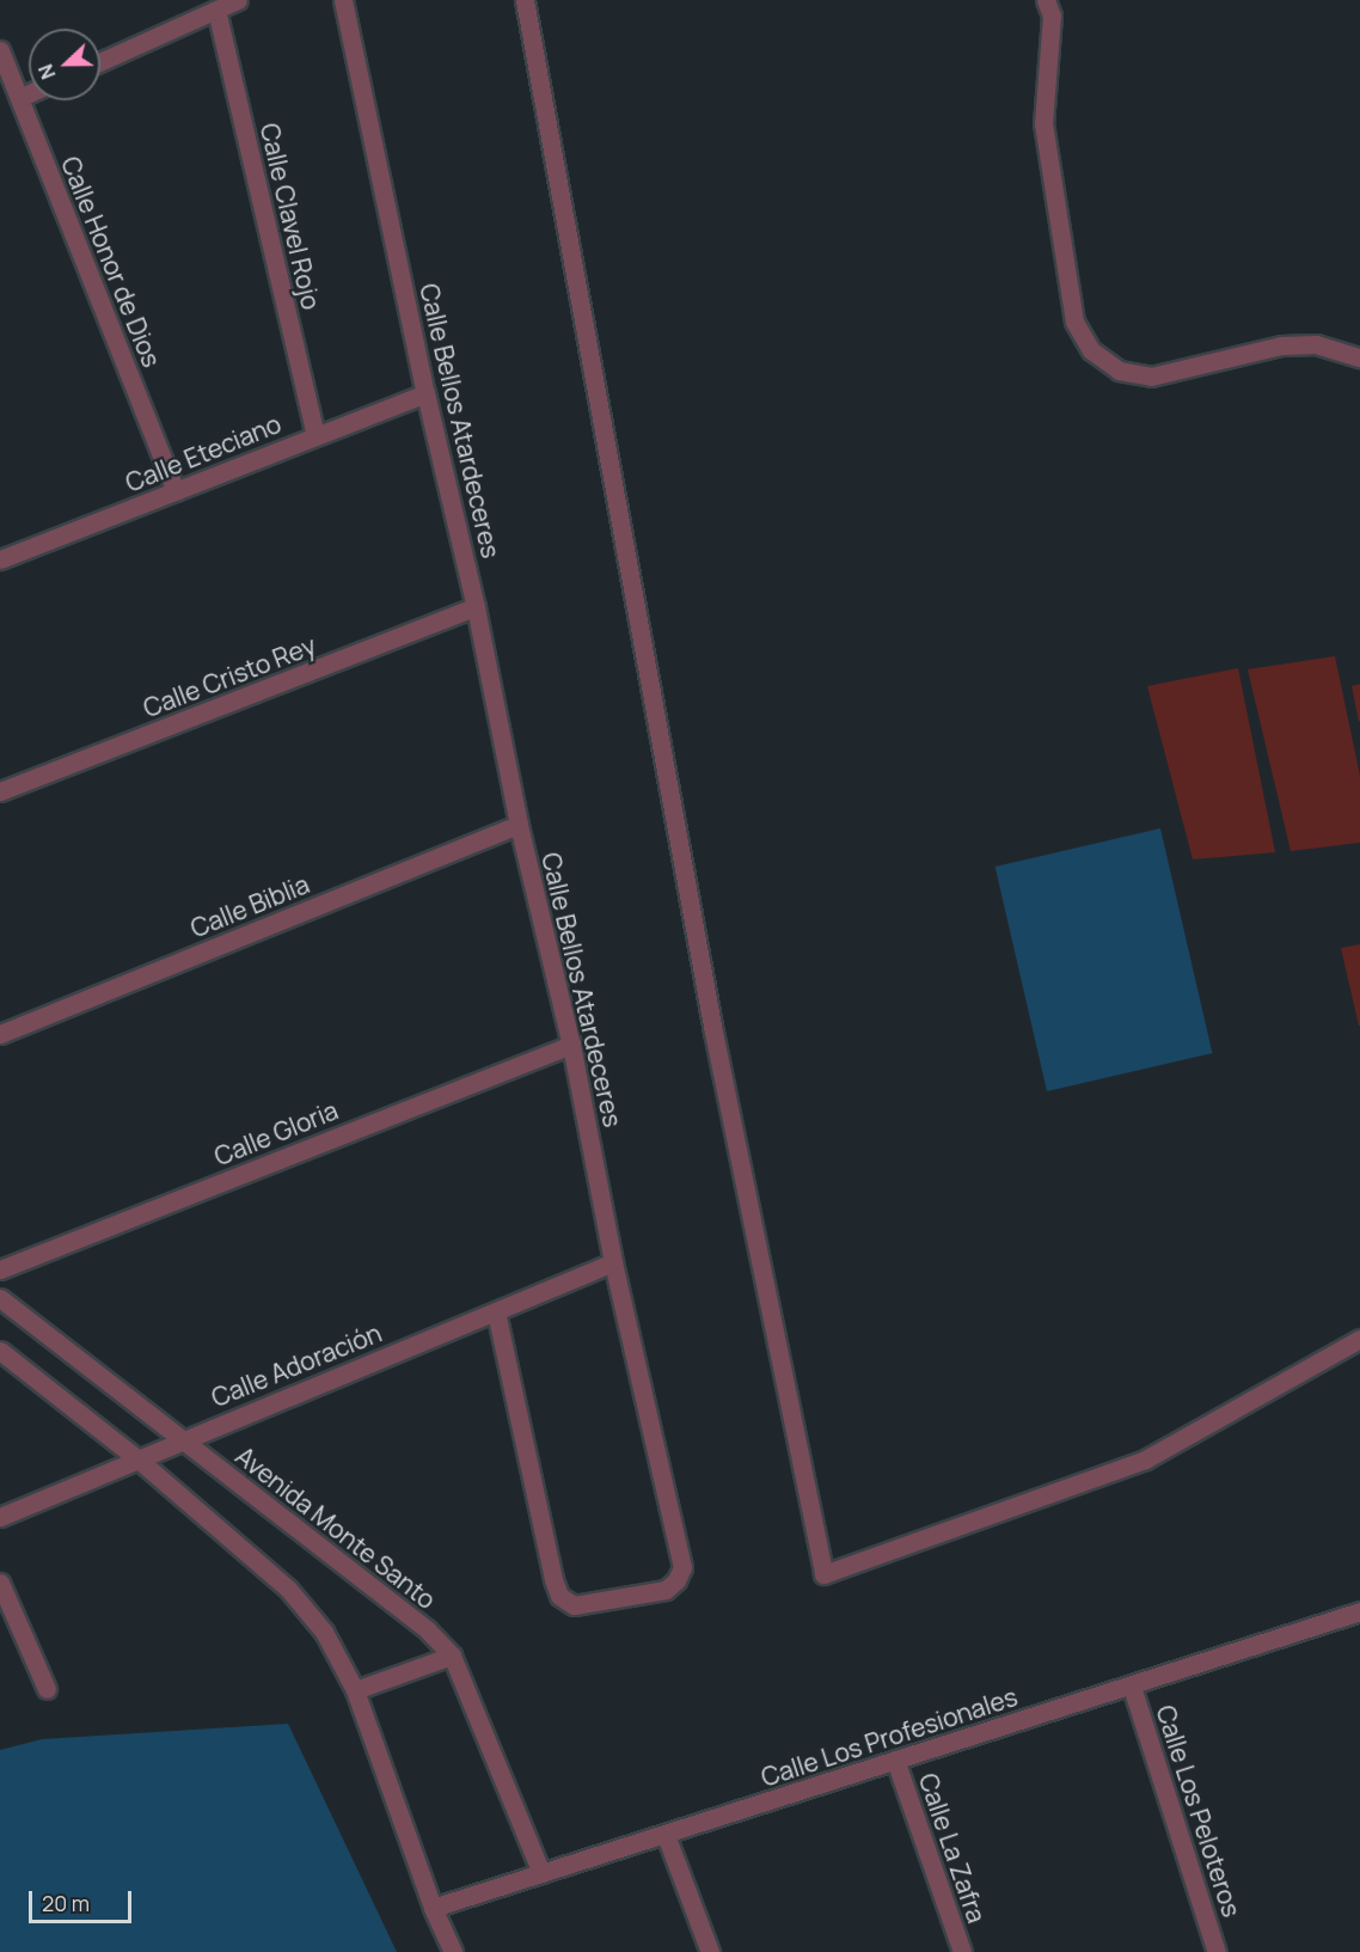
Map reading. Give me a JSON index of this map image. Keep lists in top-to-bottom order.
{
  "streets": {
    "street": [
      "Calle Clavel Rojo",
      "Calle Honor de Dios",
      "Calle Bellos Atardeceres",
      "Calle Eteciano",
      "Calle Cristo Rey",
      "Calle Biblia",
      "Calle Gloria",
      "Calle Adoración",
      "Avenida Monte Santo",
      "Calle Los Profesionales",
      "Calle Los Peloteros",
      "Calle La Zafra"
    ]
  },
  "crossings": [
    ["Calle Clavel Rojo", "Calle Eteciano"],
    ["Calle Honor de Dios", "Calle Eteciano"],
    ["Calle Bellos Atardeceres", "Calle Eteciano"],
    ["Calle Bellos Atardeceres", "Calle Cristo Rey"],
    ["Calle Bellos Atardeceres", "Calle Biblia"],
    ["Calle Bellos Atardeceres", "Calle Gloria"],
    ["Calle Bellos Atardeceres", "Calle Adoración"],
    ["Calle Adoración", "Avenida Monte Santo"],
    ["Avenida Monte Santo", "Calle Los Profesionales"],
    ["Calle Los Profesionales", "Calle Los Peloteros"],
    ["Calle Los Profesionales", "Calle La Zafra"]
  ],
  "scale_bar": "20 m",
  "north": "left"
}
